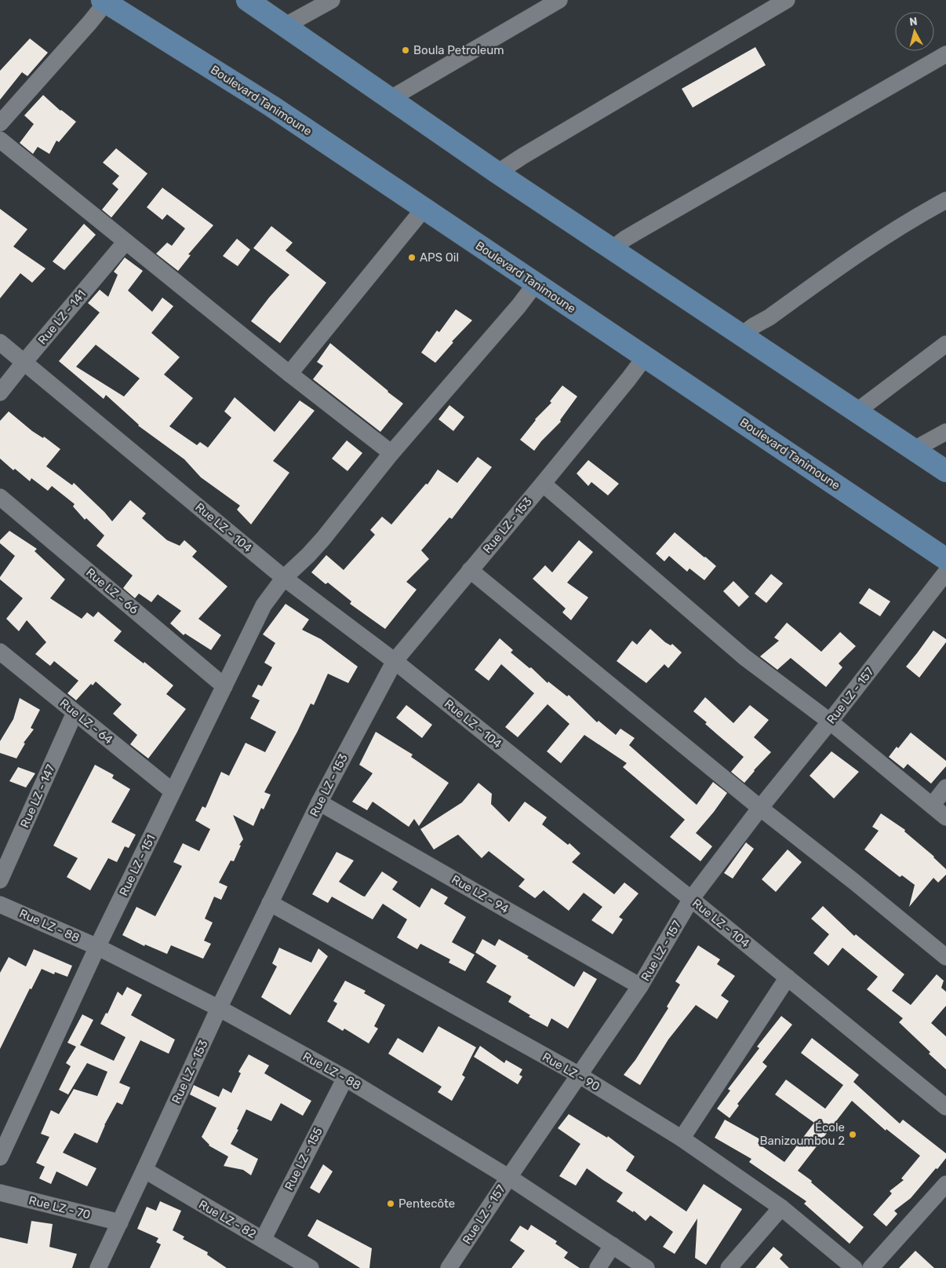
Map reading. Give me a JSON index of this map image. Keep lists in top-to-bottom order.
{
  "streets": {
    "main road": ["Boulevard Tanimoune"],
    "street": [
      "Rue LZ - 141",
      "Rue LZ - 153",
      "Rue LZ - 104",
      "Rue LZ - 66",
      "Rue LZ - 157",
      "Rue LZ - 64",
      "Rue LZ - 147",
      "Rue LZ - 151",
      "Rue LZ - 94",
      "Rue LZ - 88",
      "Rue LZ - 90",
      "Rue LZ - 155",
      "Rue LZ - 70",
      "Rue LZ - 82"
    ]
  },
  "crossings": [
    ["Boulevard Tanimoune", "Rue LZ - 153"],
    ["Boulevard Tanimoune", "Rue LZ - 151"],
    ["Rue LZ - 141", "Rue LZ - 104"],
    ["Rue LZ - 153", "Rue LZ - 104"],
    ["Rue LZ - 153", "Rue LZ - 94"],
    ["Rue LZ - 153", "Rue LZ - 88"],
    ["Rue LZ - 153", "Rue LZ - 90"],
    ["Rue LZ - 153", "Rue LZ - 70"],
    ["Rue LZ - 153", "Rue LZ - 82"],
    ["Rue LZ - 104", "Rue LZ - 157"],
    ["Rue LZ - 104", "Rue LZ - 151"],
    ["Rue LZ - 66", "Rue LZ - 151"],
    ["Rue LZ - 157", "Rue LZ - 94"],
    ["Rue LZ - 157", "Rue LZ - 88"],
    ["Rue LZ - 157", "Rue LZ - 90"],
    ["Rue LZ - 64", "Rue LZ - 147"],
    ["Rue LZ - 64", "Rue LZ - 151"],
    ["Rue LZ - 151", "Rue LZ - 88"],
    ["Rue LZ - 88", "Rue LZ - 155"],
    ["Rue LZ - 155", "Rue LZ - 82"]
  ],
  "places": [
    "Boula Petroleum",
    "APS Oil",
    "École Banizoumbou 2",
    "Pentecôte"
  ],
  "north": "top"
}
